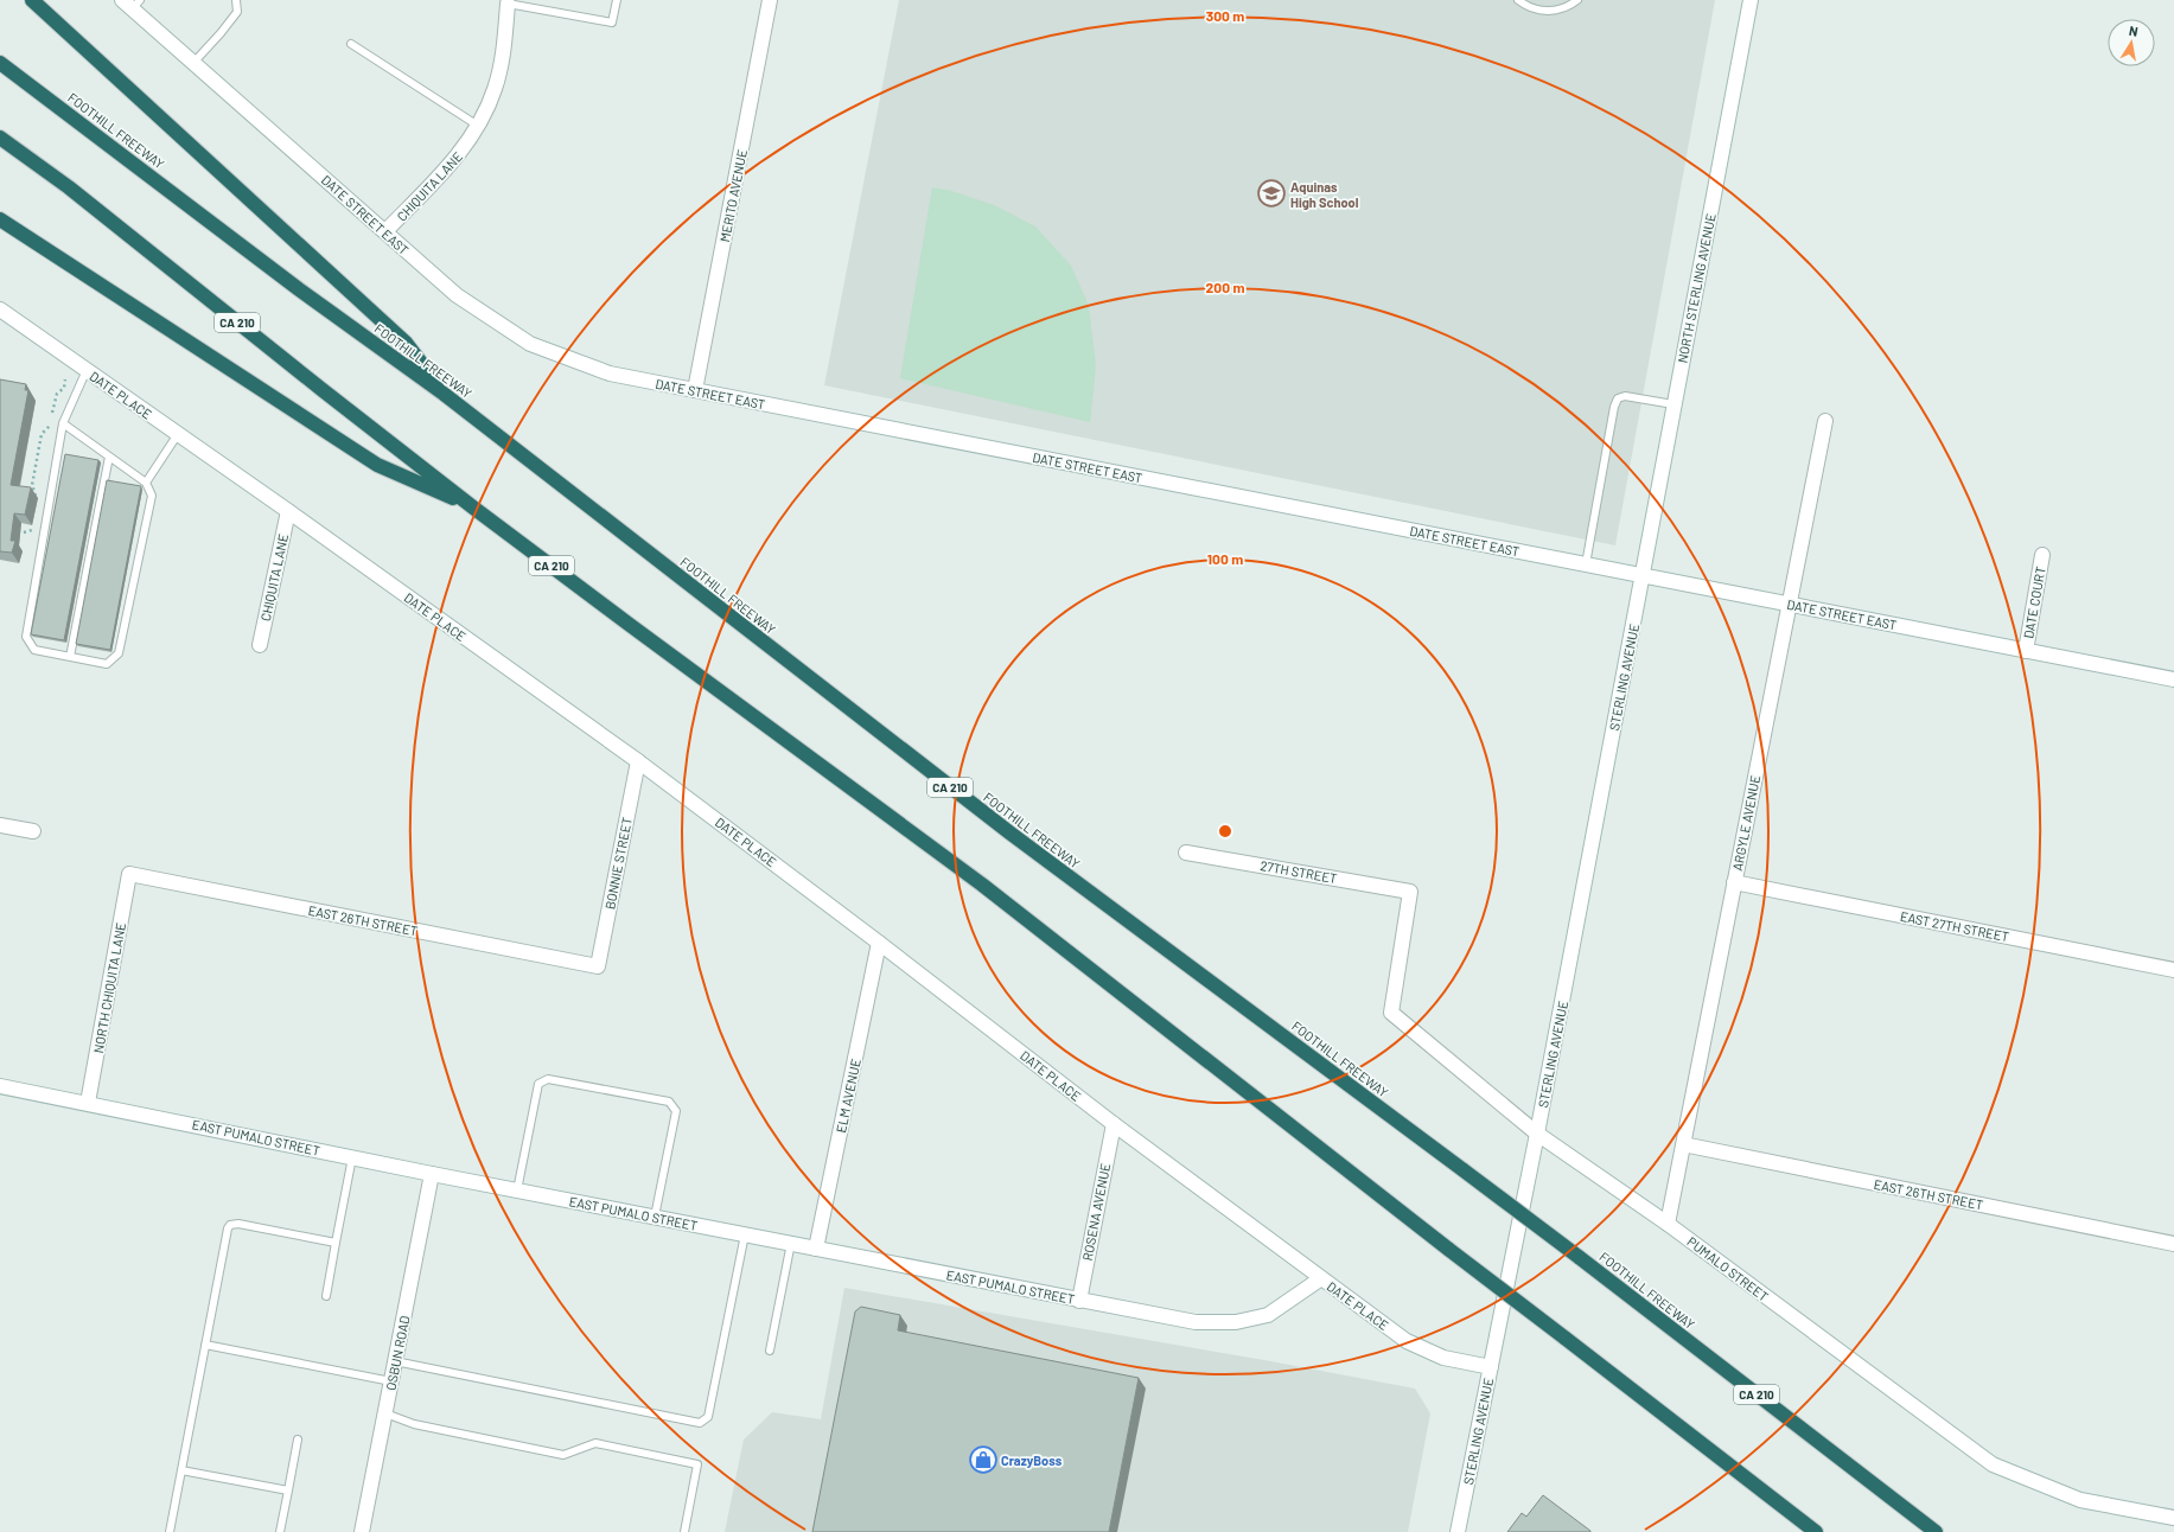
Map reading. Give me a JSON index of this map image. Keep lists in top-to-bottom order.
{
  "streets": {
    "highway": ["FOOTHILL FREEWAY", "CA 210"],
    "street": [
      "CHIQUITA LANE",
      "MERITO AVENUE",
      "DATE STREET EAST",
      "NORTH STERLING AVENUE",
      "DATE PLACE",
      "DATE COURT",
      "STERLING AVENUE",
      "ARGYLE AVENUE",
      "BONNIE STREET",
      "27TH STREET",
      "EAST 26TH STREET",
      "EAST 27TH STREET",
      "NORTH CHIQUITA LANE",
      "ELM AVENUE",
      "EAST PUMALO STREET",
      "ROSENA AVENUE",
      "PUMALO STREET",
      "OSBUN ROAD"
    ]
  },
  "crossings": [
    ["CHIQUITA LANE", "DATE STREET EAST"],
    ["CHIQUITA LANE", "DATE PLACE"],
    ["MERITO AVENUE", "DATE STREET EAST"],
    ["DATE STREET EAST", "NORTH STERLING AVENUE"],
    ["DATE STREET EAST", "DATE COURT"],
    ["DATE STREET EAST", "STERLING AVENUE"],
    ["DATE STREET EAST", "ARGYLE AVENUE"],
    ["NORTH STERLING AVENUE", "STERLING AVENUE"],
    ["DATE PLACE", "STERLING AVENUE"],
    ["DATE PLACE", "BONNIE STREET"],
    ["DATE PLACE", "ELM AVENUE"],
    ["DATE PLACE", "EAST PUMALO STREET"],
    ["DATE PLACE", "ROSENA AVENUE"],
    ["STERLING AVENUE", "PUMALO STREET"],
    ["ARGYLE AVENUE", "EAST 26TH STREET"],
    ["ARGYLE AVENUE", "EAST 27TH STREET"],
    ["ARGYLE AVENUE", "PUMALO STREET"],
    ["BONNIE STREET", "EAST 26TH STREET"],
    ["27TH STREET", "PUMALO STREET"],
    ["EAST 26TH STREET", "NORTH CHIQUITA LANE"],
    ["NORTH CHIQUITA LANE", "EAST PUMALO STREET"],
    ["ELM AVENUE", "EAST PUMALO STREET"],
    ["EAST PUMALO STREET", "ROSENA AVENUE"],
    ["EAST PUMALO STREET", "OSBUN ROAD"]
  ],
  "places": {
    "school or university": ["Aquinas High School"],
    "shop": ["CrazyBoss"]
  },
  "north": "top",
  "rings": ["300 m", "200 m", "100 m"]
}
